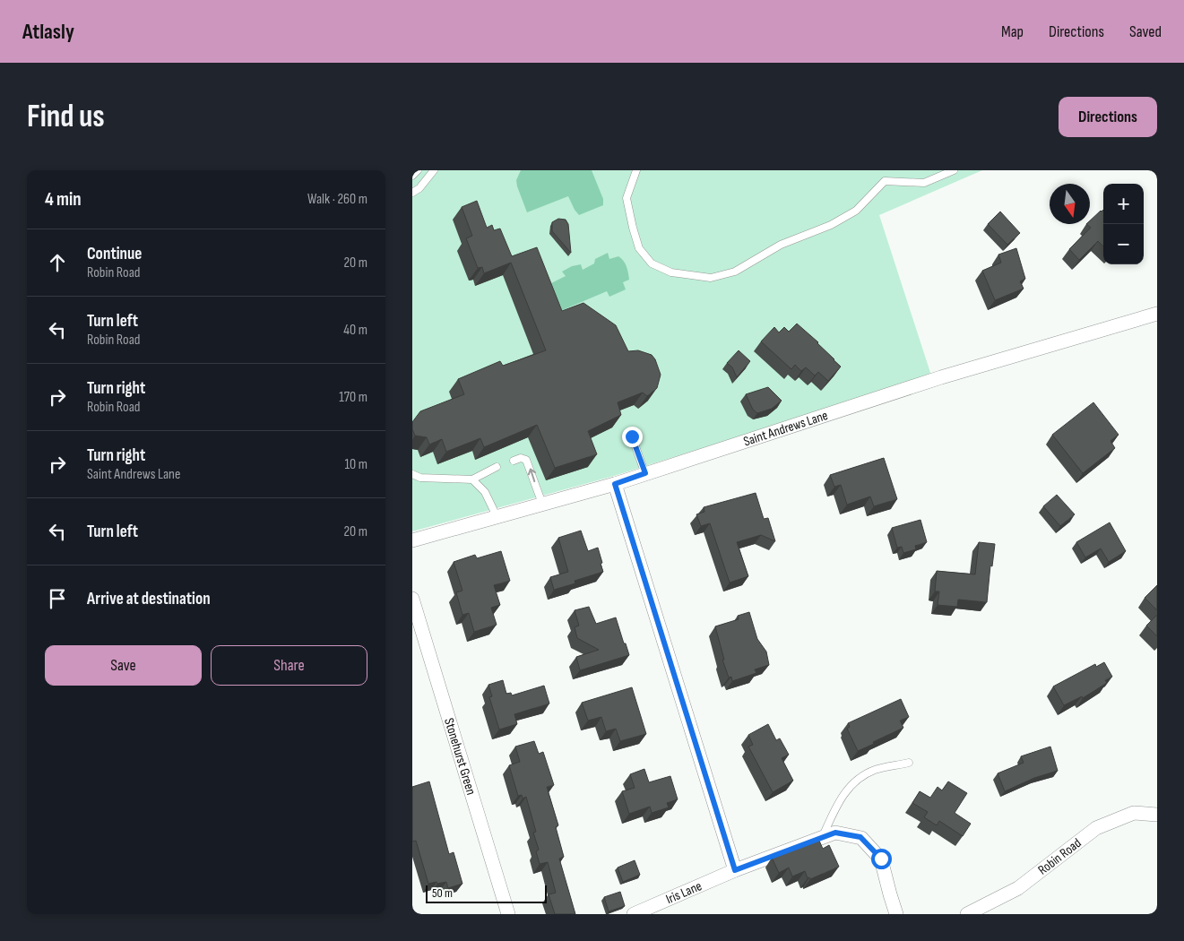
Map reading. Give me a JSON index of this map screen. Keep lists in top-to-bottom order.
{
  "streets": {
    "street": [
      "Saint Andrews Lane",
      "Stonehurst Green",
      "Robin Road",
      "Iris Lane"
    ]
  },
  "scale_bar": "50 m",
  "north": "bottom",
  "page": {
    "header": "Atlasly",
    "nav": ["Map", "Directions", "Saved"],
    "buttons": [
      "Directions",
      ["Save", "Share"]
    ],
    "title": "Find us",
    "heading": ["4 min", "Walk · 260 m"],
    "map_buttons": ["+", "−"],
    "list": [
      ["Continue", "Robin Road", "20 m"],
      ["Turn left", "Robin Road", "40 m"],
      ["Turn right", "Robin Road", "170 m"],
      ["Turn right", "Saint Andrews Lane", "10 m"],
      ["Turn left", "20 m"],
      "Arrive at destination"
    ],
    "scale": "50 m"
  }
}
